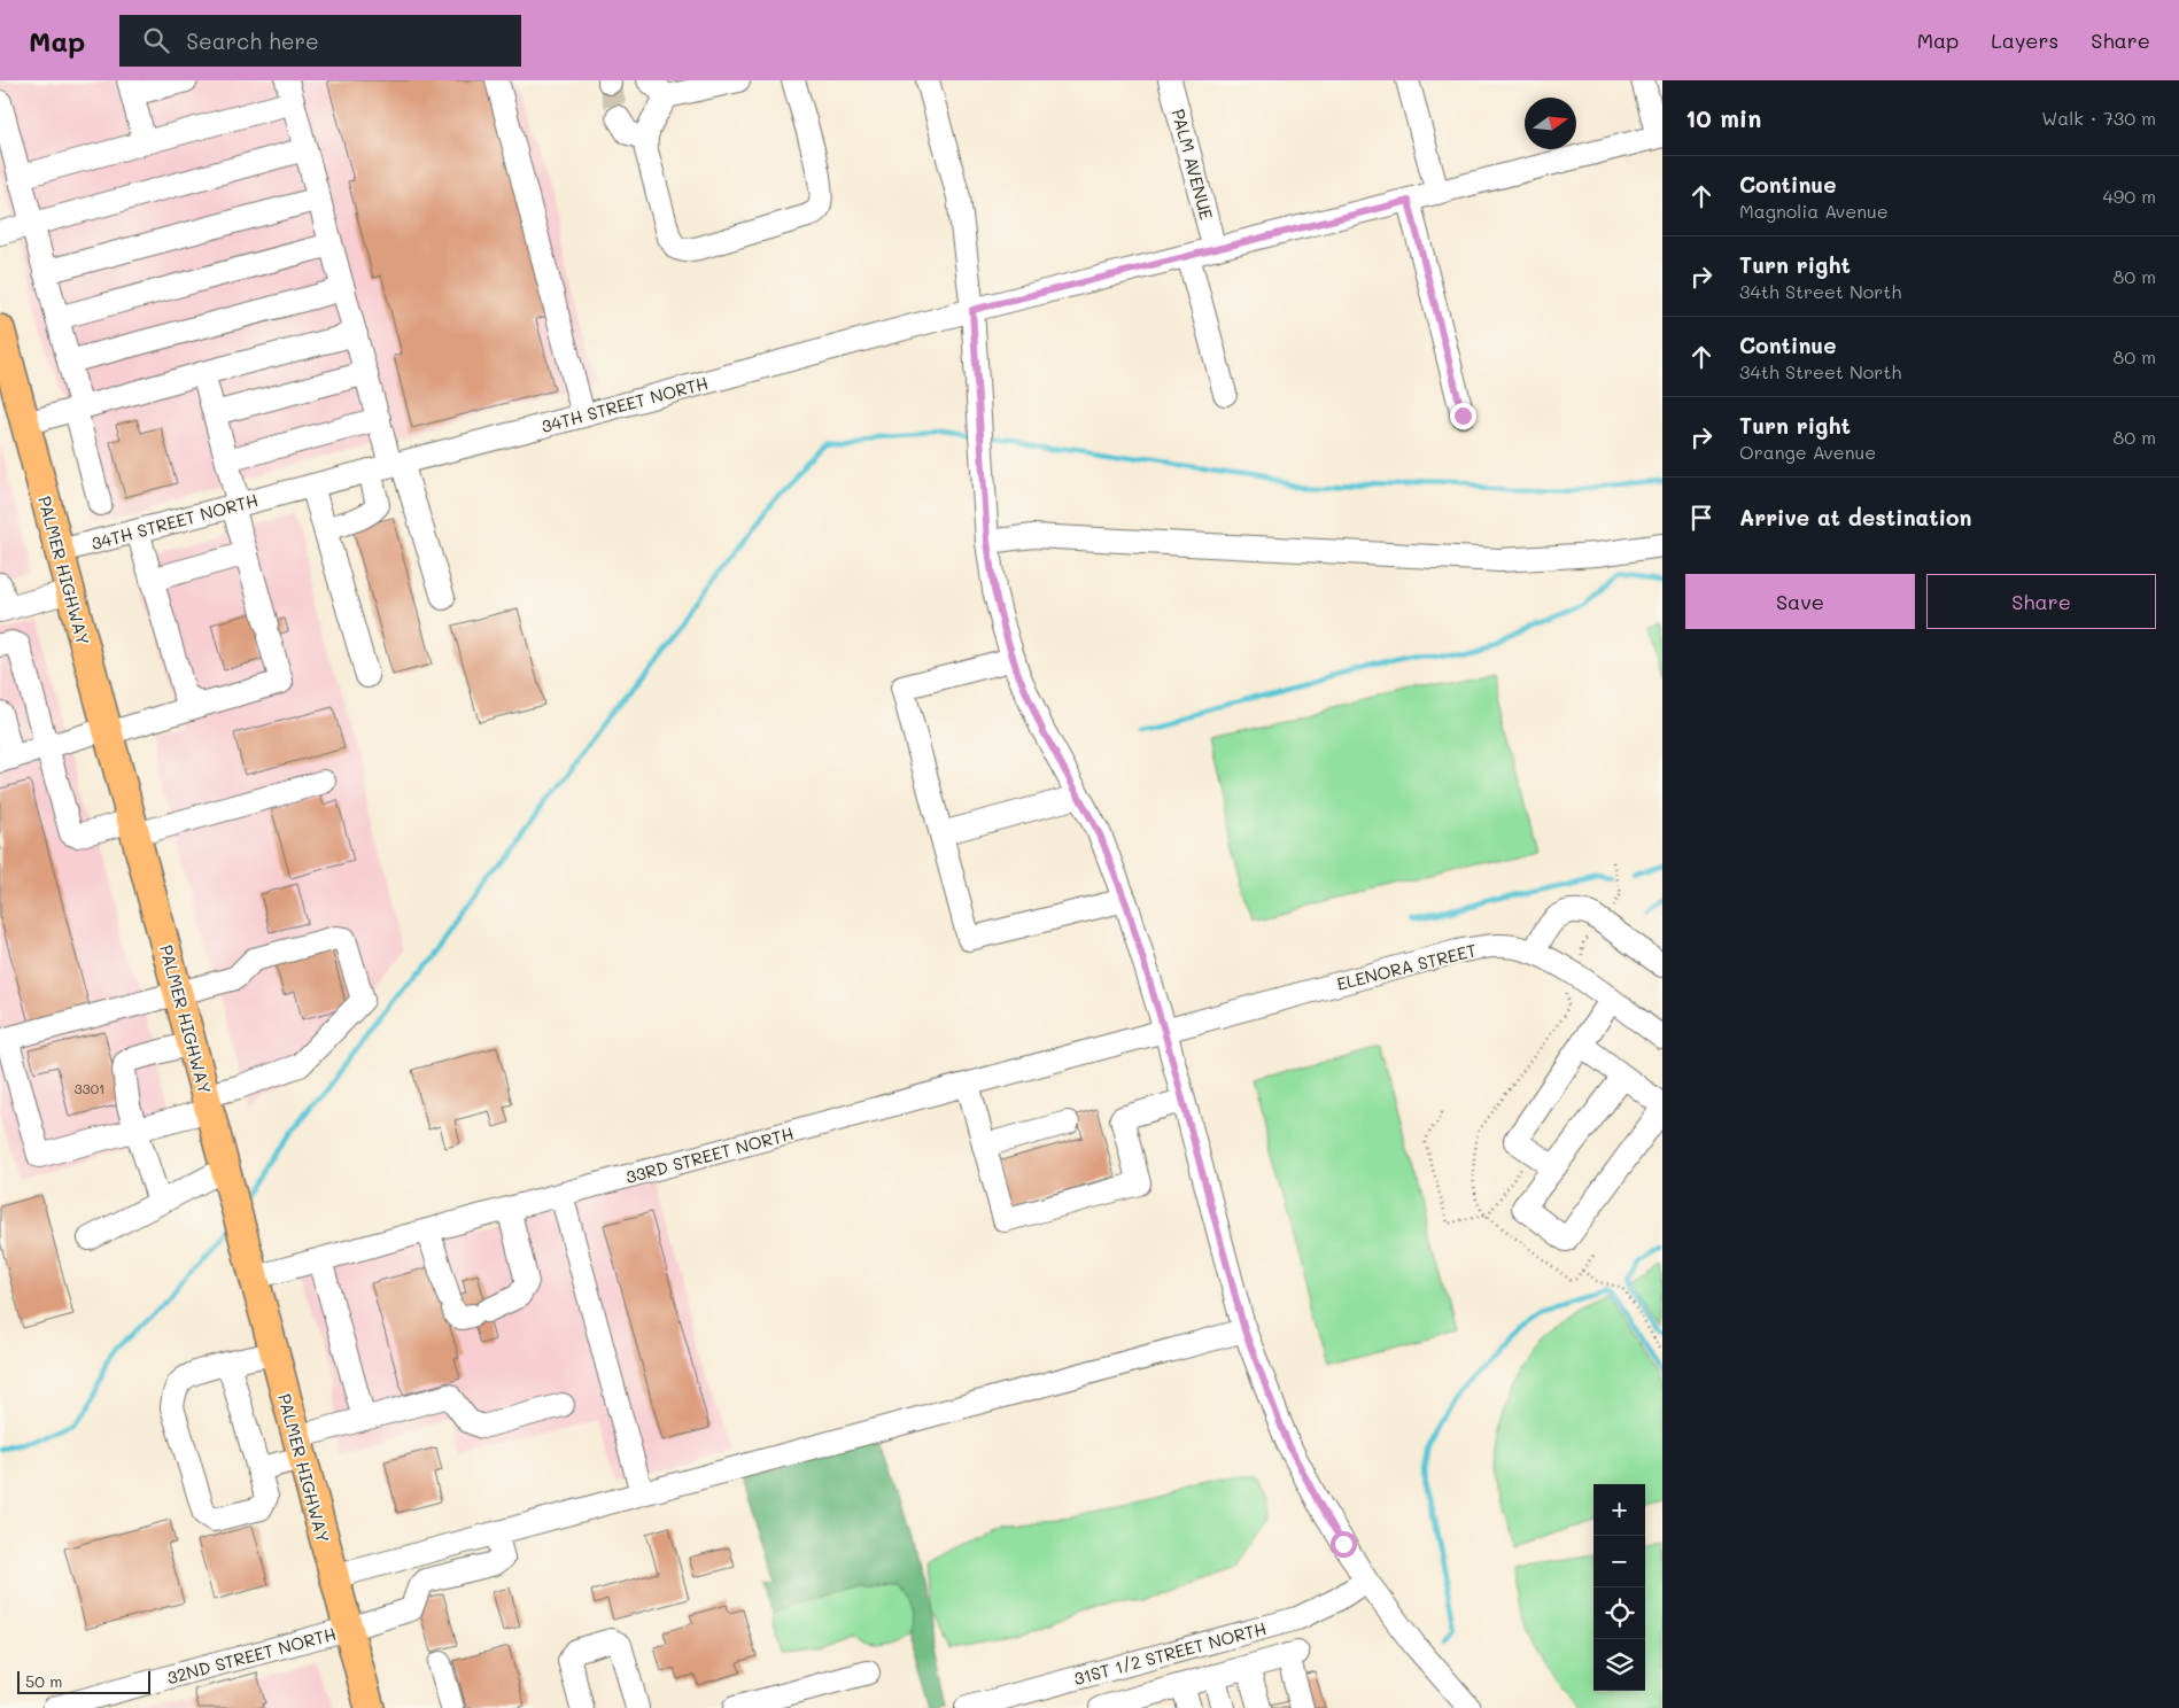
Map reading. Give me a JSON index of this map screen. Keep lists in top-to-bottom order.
{
  "streets": {
    "main road": ["PALMER HIGHWAY"],
    "street": [
      "PALM AVENUE",
      "34TH STREET NORTH",
      "ELENORA STREET",
      "33RD STREET NORTH",
      "31ST 1/2 STREET NORTH",
      "32ND STREET NORTH"
    ]
  },
  "crossings": [
    ["PALM AVENUE", "34TH STREET NORTH"],
    ["34TH STREET NORTH", "PALMER HIGHWAY"],
    ["PALMER HIGHWAY", "33RD STREET NORTH"],
    ["PALMER HIGHWAY", "32ND STREET NORTH"],
    ["ELENORA STREET", "33RD STREET NORTH"]
  ],
  "house_numbers": ["3301"],
  "scale_bar": "50 m",
  "north": "right",
  "page": {
    "header": "Map",
    "search": "Search here",
    "nav": ["Map", "Layers", "Share"],
    "heading": ["10 min", "Walk · 730 m"],
    "list": [
      ["Continue", "Magnolia Avenue", "490 m"],
      ["Turn right", "34th Street North", "80 m"],
      ["Continue", "34th Street North", "80 m"],
      ["Turn right", "Orange Avenue", "80 m"],
      "Arrive at destination"
    ],
    "buttons": ["Save", "Share"],
    "map_buttons": ["+", "−"],
    "scale": "50 m"
  }
}
